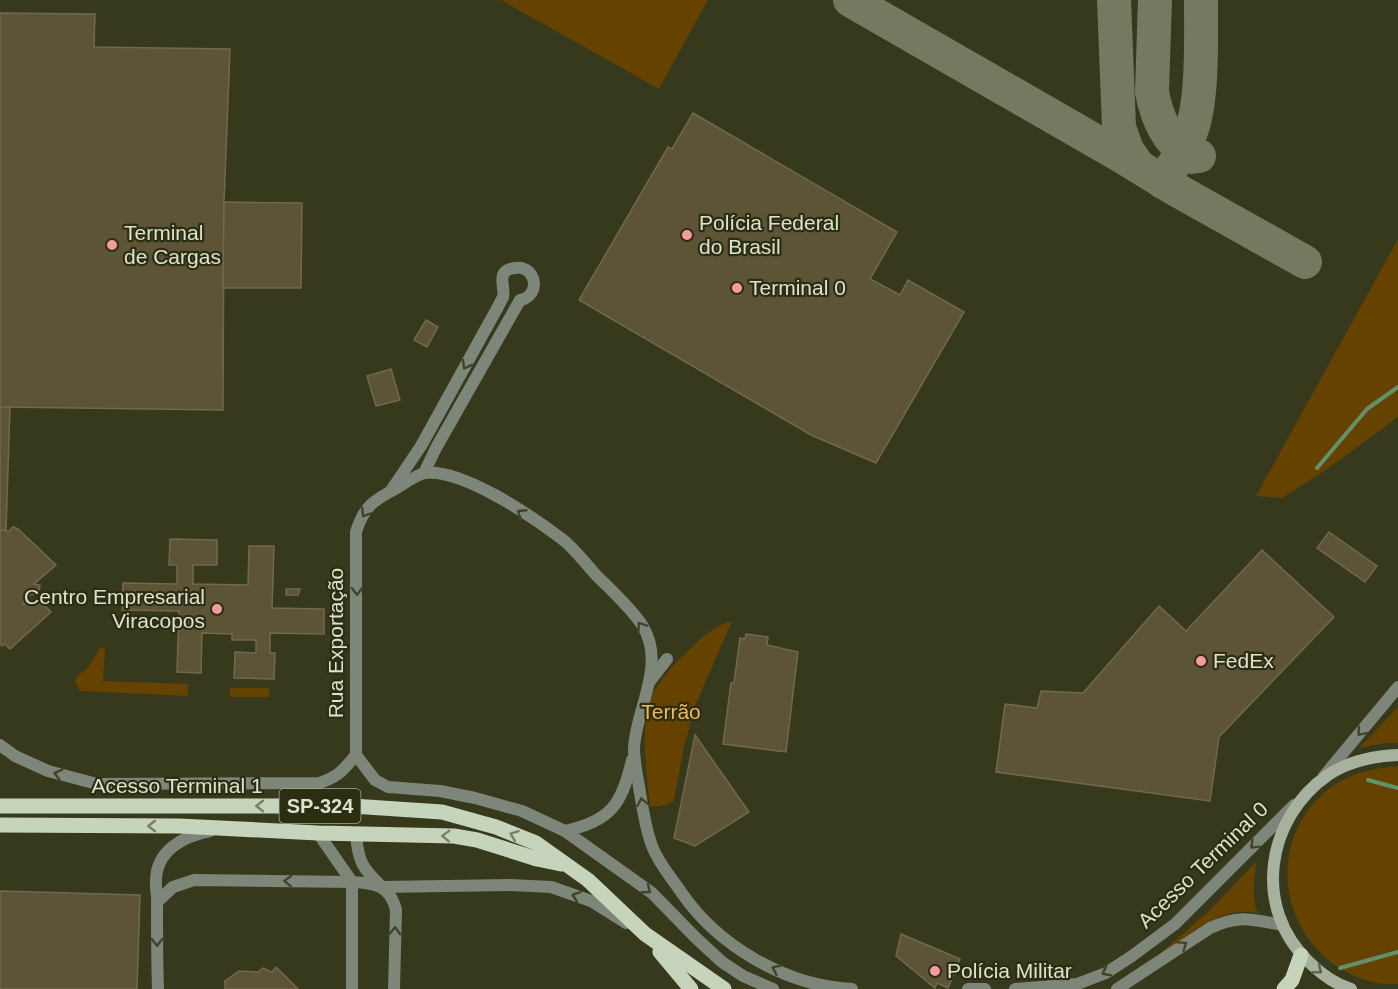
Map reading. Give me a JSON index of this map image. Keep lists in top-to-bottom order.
{
  "streets": {
    "main road": ["Acesso Terminal 1", "SP-324"],
    "street": ["Rua Exportação", "Acesso Terminal 0"]
  },
  "crossings": [
    ["Acesso Terminal 1", "SP-324"]
  ],
  "one_way": ["Rua Exportação"],
  "parks": ["Terrão"],
  "places": [
    "Polícia Federal do Brasil",
    "Terminal de Cargas",
    "Terminal 0",
    "Centro Empresarial Viracopos",
    "FedEx",
    "Polícia Militar"
  ]
}
